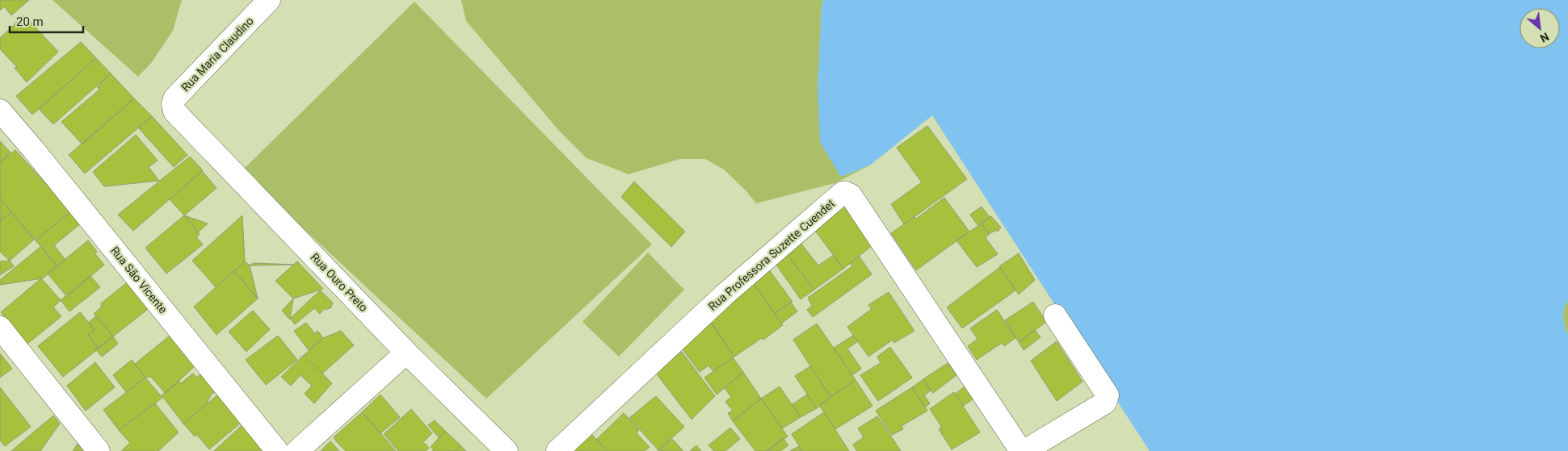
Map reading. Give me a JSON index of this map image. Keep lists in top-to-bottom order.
{
  "streets": {
    "street": [
      "Rua Maria Claudino",
      "Rua Professora Suzette Cuendet",
      "Rua São Vicente",
      "Rua Ouro Preto"
    ]
  },
  "crossings": [
    ["Rua Maria Claudino", "Rua Ouro Preto"]
  ],
  "scale_bar": "20 m",
  "north": "bottom right"
}
